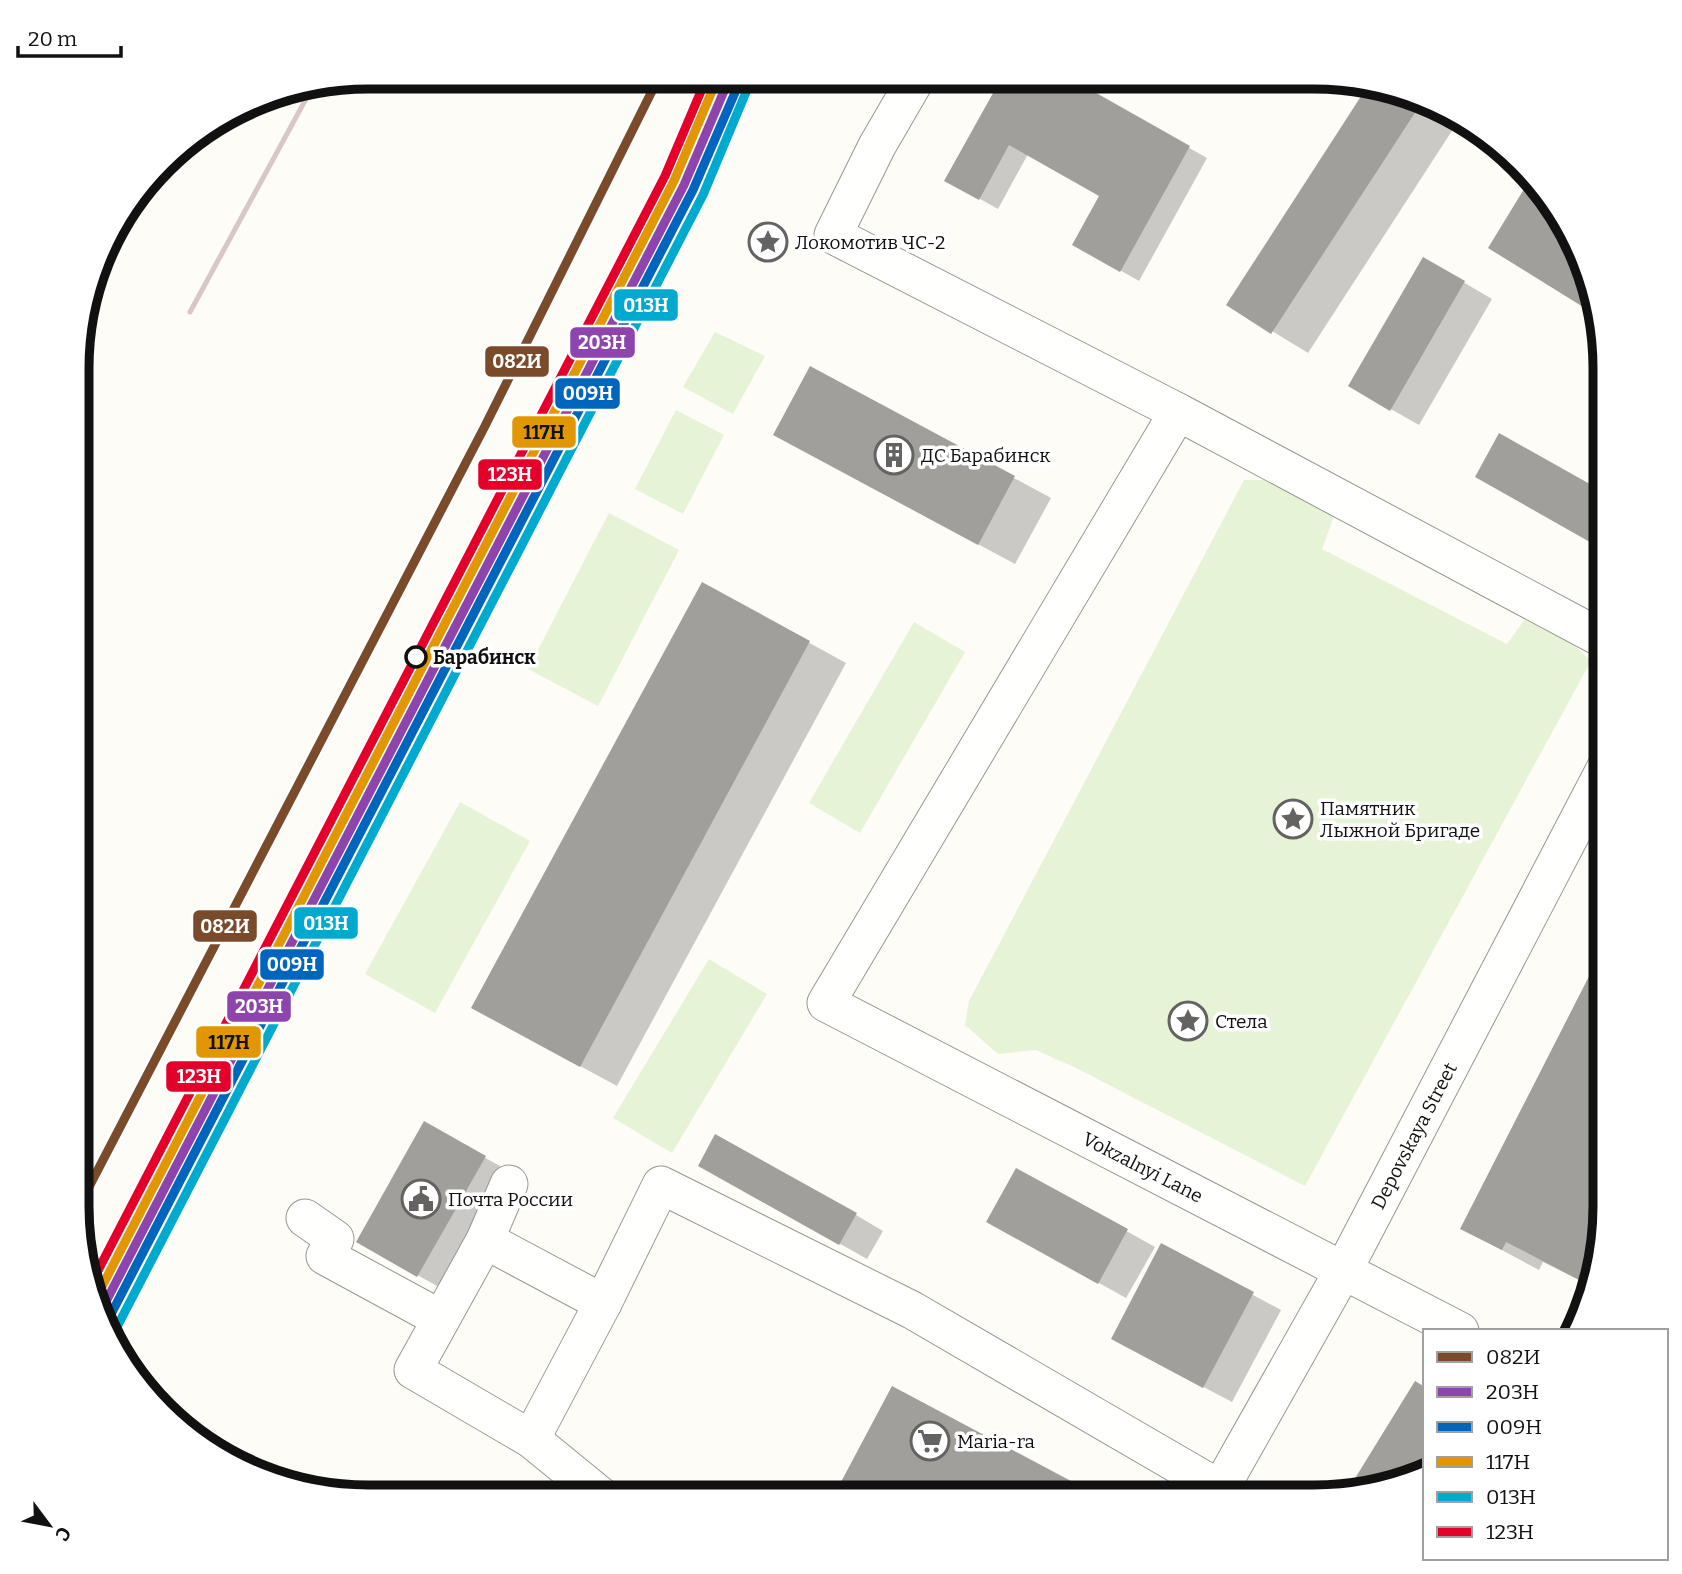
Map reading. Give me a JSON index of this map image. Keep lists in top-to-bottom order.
{
  "streets": {
    "street": ["Depovskaya Street", "Vokzalnyi Lane"]
  },
  "crossings": [
    ["Depovskaya Street", "Vokzalnyi Lane"]
  ],
  "places": {
    "place": ["Локомотив ЧС-2", "Памятник Лыжной Бригаде", "Стела"],
    "building": ["ДС Барабинск"],
    "other": ["Барабинск"],
    "public building": ["Почта России"],
    "supermarket": ["Maria-ra"]
  },
  "lines": [
    "transit line 082И",
    "transit line 203Н",
    "transit line 009Н",
    "transit line 117Н",
    "transit line 013Н",
    "transit line 123Н"
  ],
  "legend": [
    "082И",
    "203Н",
    "009Н",
    "117Н",
    "013Н",
    "123Н"
  ],
  "scale_bar": "20 m",
  "north": "bottom right"
}
